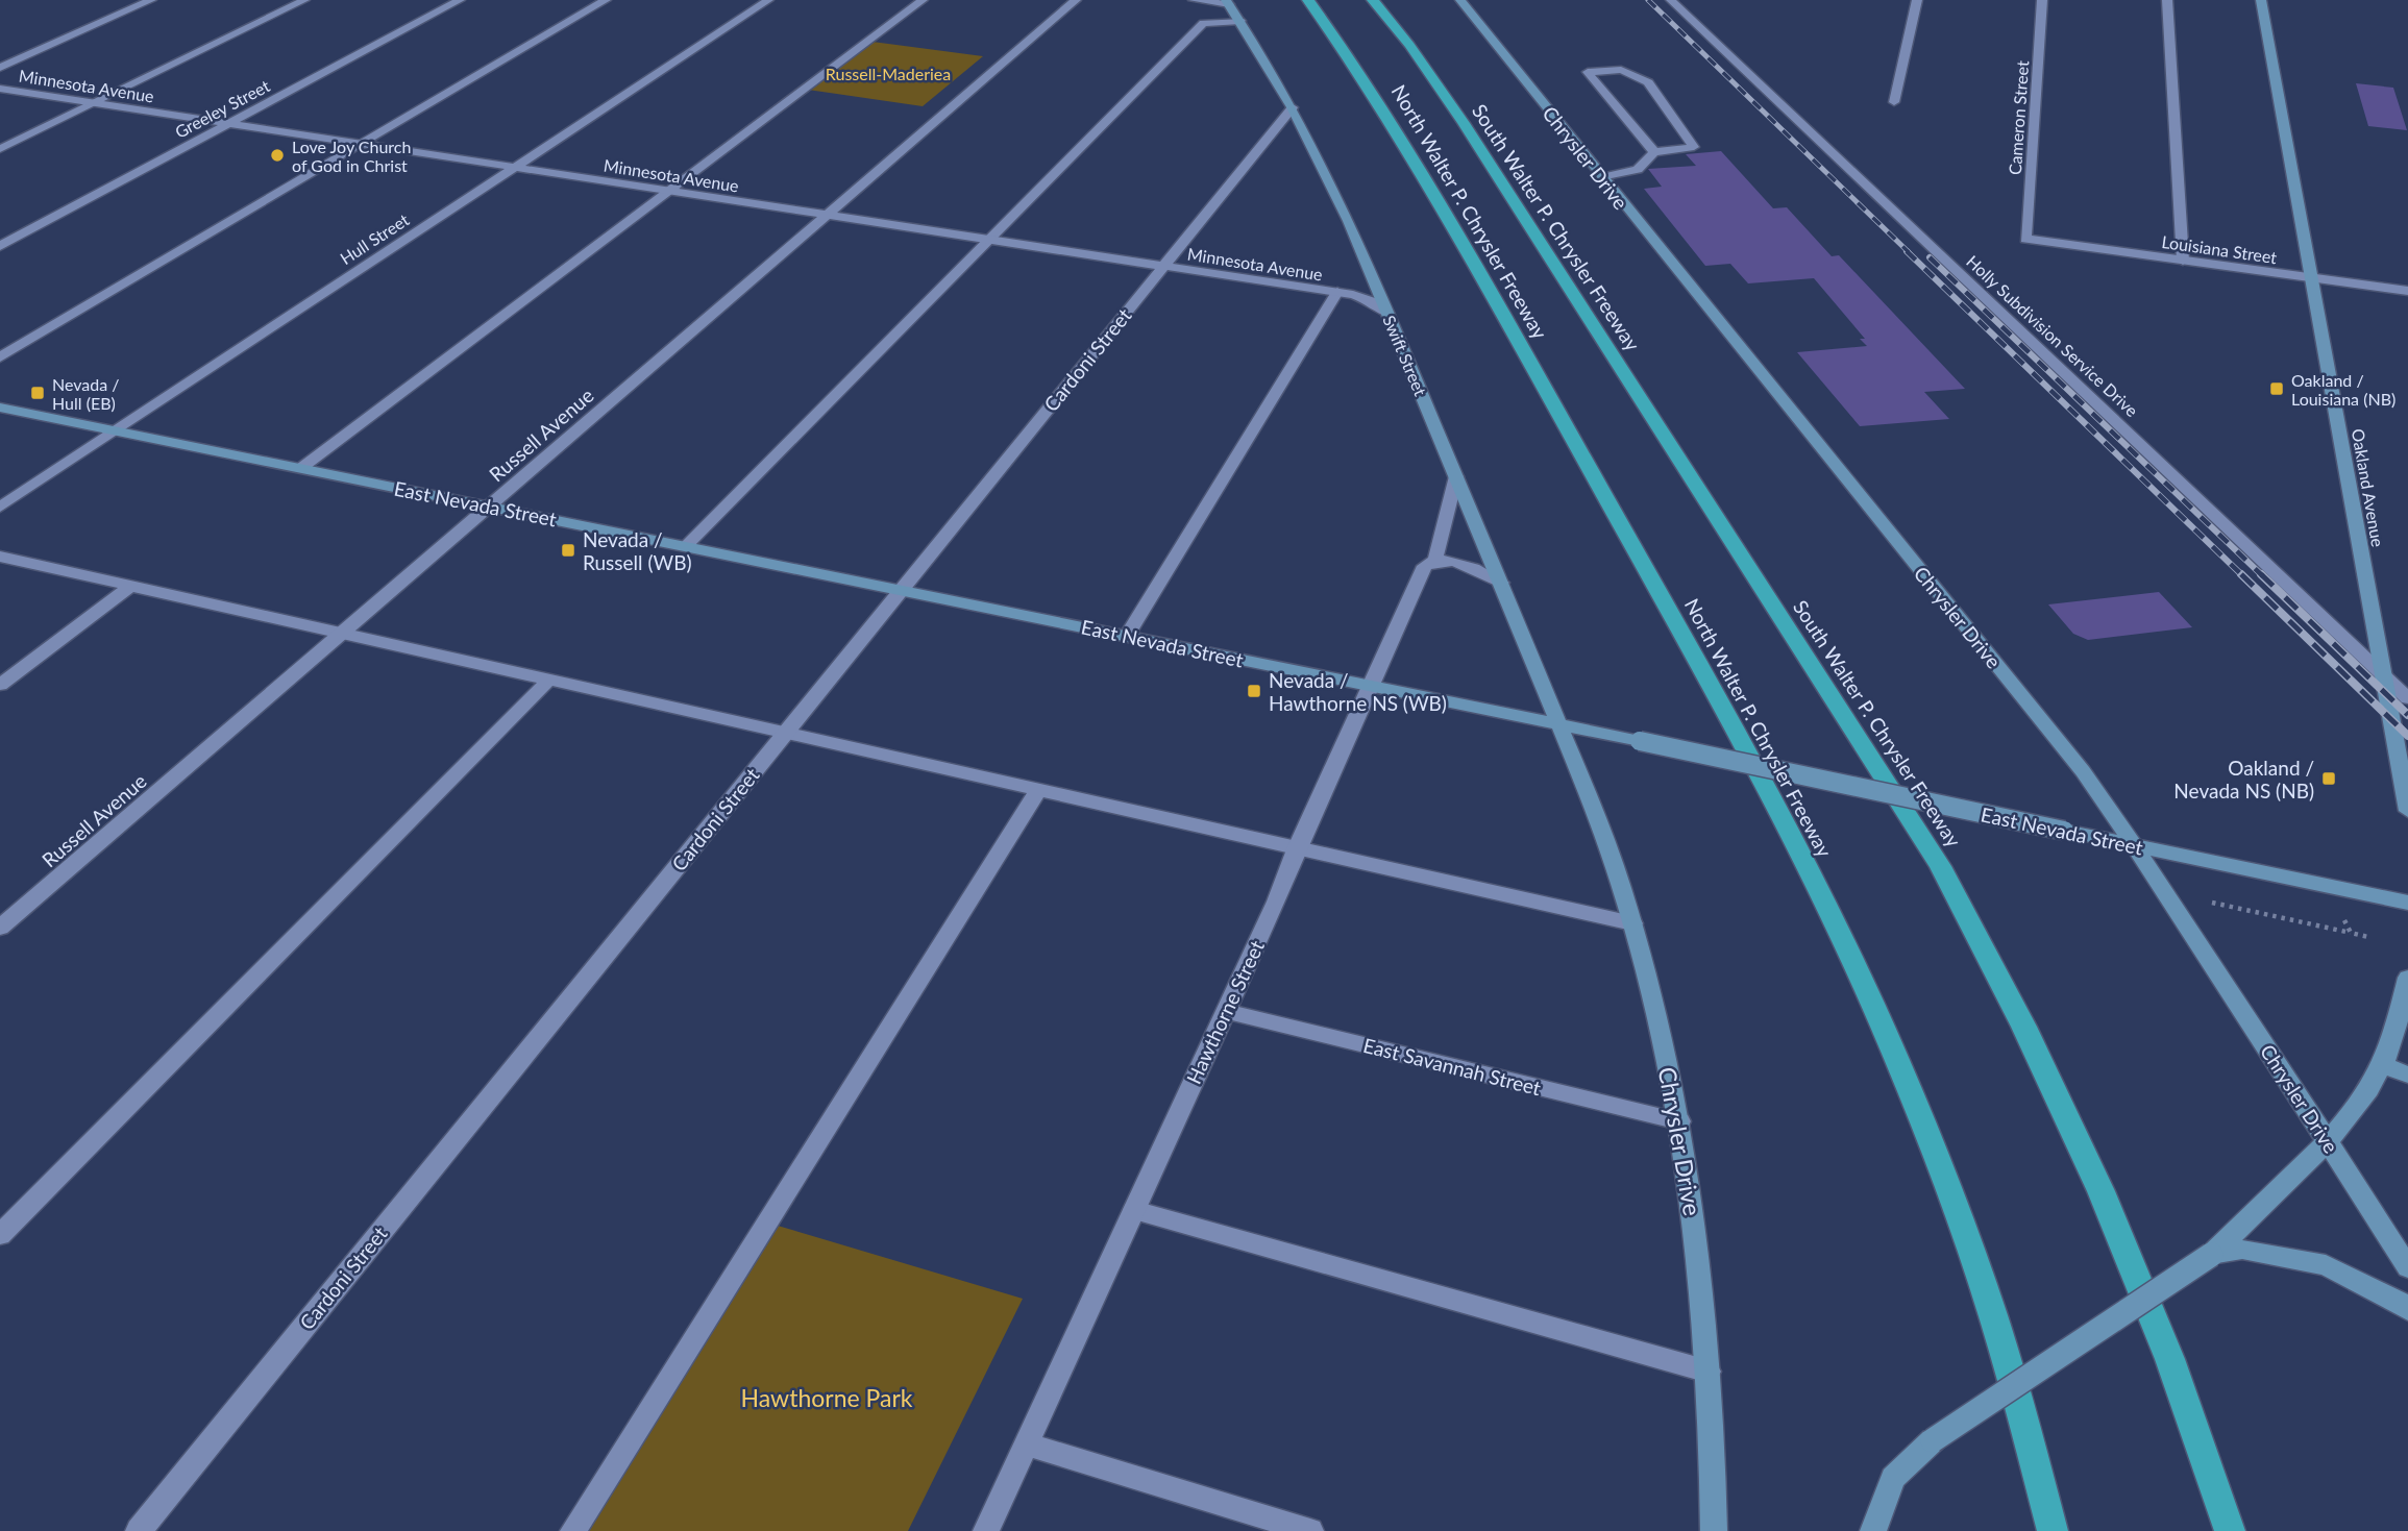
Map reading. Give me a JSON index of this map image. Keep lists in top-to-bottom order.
{
  "streets": {
    "highway": ["North Walter P. Chrysler Freeway", "South Walter P. Chrysler Freeway"],
    "main road": [
      "Chrysler Drive",
      "Swift Street",
      "Oakland Avenue",
      "East Nevada Street"
    ],
    "street": [
      "Minnesota Avenue",
      "Greeley Street",
      "Cameron Street",
      "Hull Street",
      "Louisiana Street",
      "Holly Subdivision Service Drive",
      "Cardoni Street",
      "Russell Avenue",
      "Hawthorne Street",
      "East Savannah Street"
    ]
  },
  "crossings": [
    ["Minnesota Avenue", "Greeley Street"],
    ["Minnesota Avenue", "Hull Street"],
    ["Minnesota Avenue", "Swift Street"],
    ["Minnesota Avenue", "Cardoni Street"],
    ["Minnesota Avenue", "Russell Avenue"],
    ["Cameron Street", "Louisiana Street"],
    ["Chrysler Drive", "Swift Street"],
    ["Chrysler Drive", "East Nevada Street"],
    ["Chrysler Drive", "East Savannah Street"],
    ["Hull Street", "East Nevada Street"],
    ["Louisiana Street", "Oakland Avenue"],
    ["Holly Subdivision Service Drive", "Oakland Avenue"],
    ["Swift Street", "Cardoni Street"],
    ["Swift Street", "East Nevada Street"],
    ["Swift Street", "Hawthorne Street"],
    ["Cardoni Street", "East Nevada Street"],
    ["Russell Avenue", "East Nevada Street"],
    ["East Nevada Street", "Hawthorne Street"],
    ["Hawthorne Street", "East Savannah Street"]
  ],
  "parks": ["Russell-Maderiea", "Hawthorne Park"],
  "places": {
    "other": ["Love Joy Church of God in Christ"],
    "transit": [
      "Oakland / Louisiana (NB)",
      "Nevada / Hull (EB)",
      "Nevada / Russell (WB)",
      "Nevada / Hawthorne NS (WB)",
      "Oakland / Nevada NS (NB)"
    ]
  }
}
